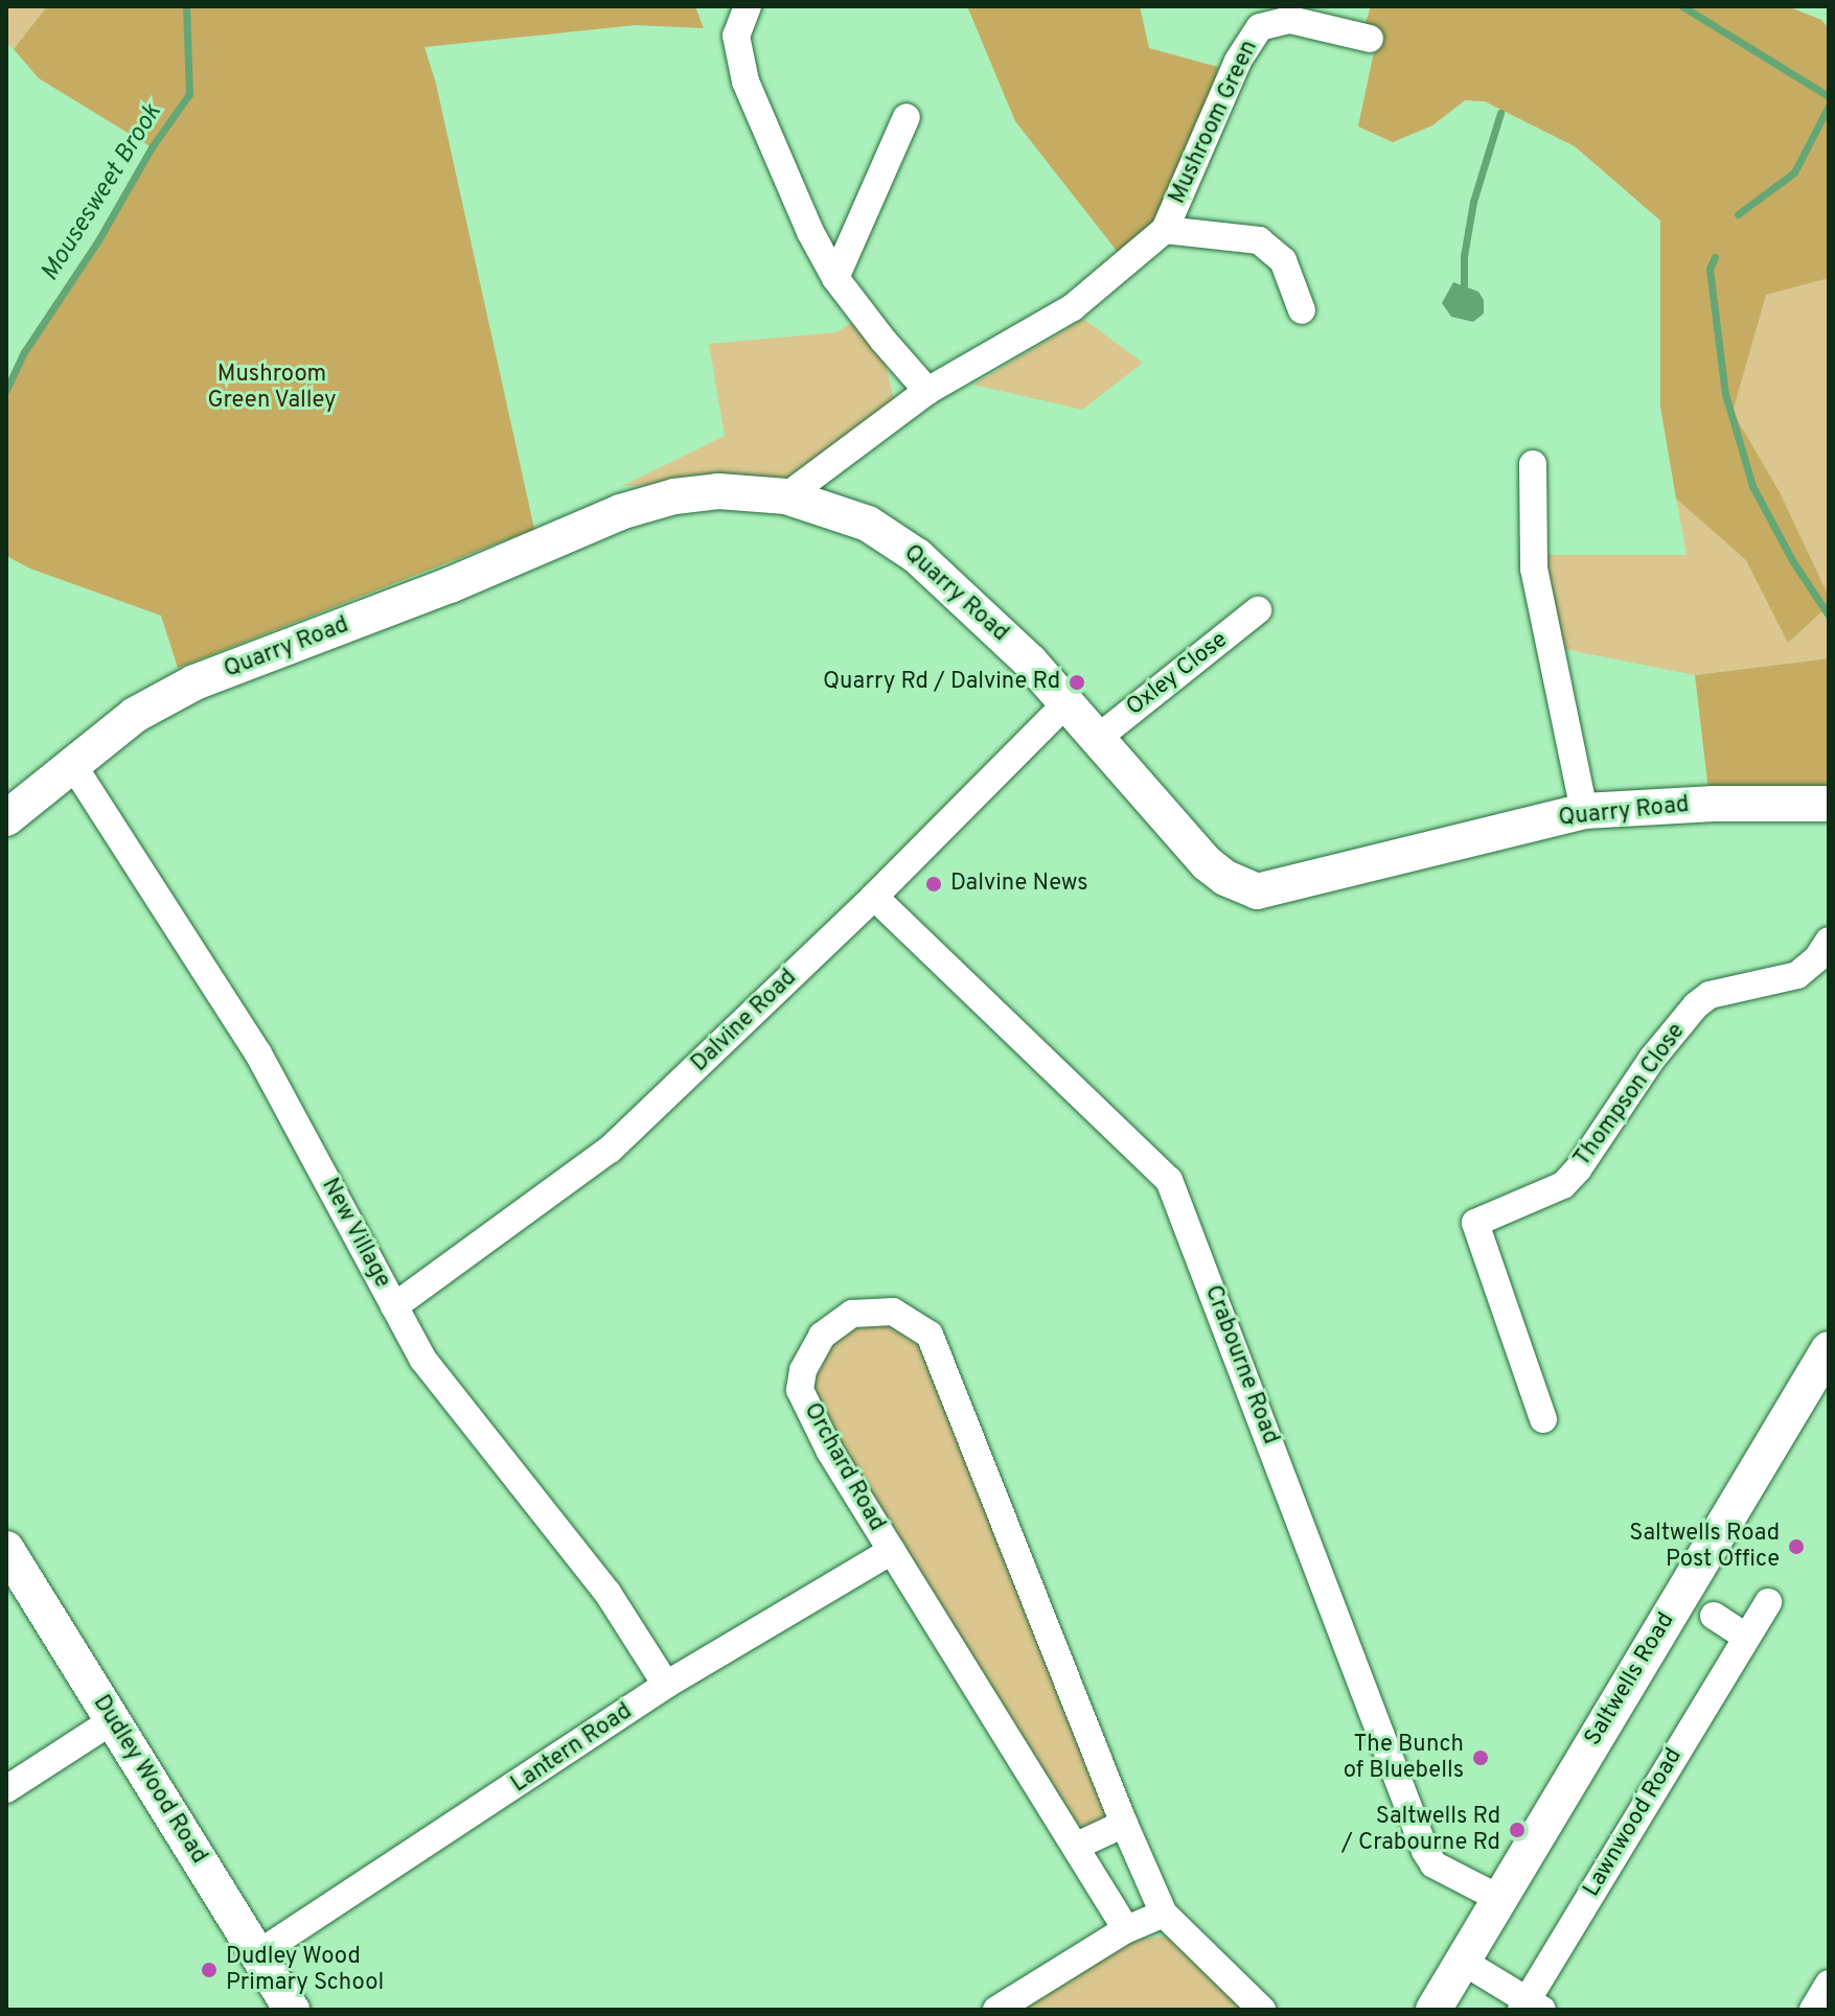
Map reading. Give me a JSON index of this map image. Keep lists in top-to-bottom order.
{
  "streets": {
    "street": [
      "Mushroom Green",
      "Quarry Road",
      "Oxley Close",
      "Dalvine Road",
      "Thompson Close",
      "New Village",
      "Crabourne Road",
      "Orchard Road",
      "Saltwells Road",
      "Lantern Road",
      "Dudley Wood Road",
      "Lawnwood Road"
    ]
  },
  "crossings": [
    ["Mushroom Green", "Quarry Road"],
    ["Quarry Road", "Oxley Close"],
    ["Quarry Road", "Dalvine Road"],
    ["Quarry Road", "New Village"],
    ["Dalvine Road", "New Village"],
    ["Dalvine Road", "Crabourne Road"],
    ["New Village", "Lantern Road"],
    ["Crabourne Road", "Saltwells Road"],
    ["Orchard Road", "Lantern Road"],
    ["Lantern Road", "Dudley Wood Road"]
  ],
  "water": ["Mousesweet Brook"],
  "parks": ["Mushroom Green Valley"],
  "places": [
    "Quarry Rd / Dalvine Rd",
    "Dalvine News",
    "Saltwells Road Post Office",
    "The Bunch of Bluebells",
    "Saltwells Rd / Crabourne Rd",
    "Dudley Wood Primary School"
  ]
}
